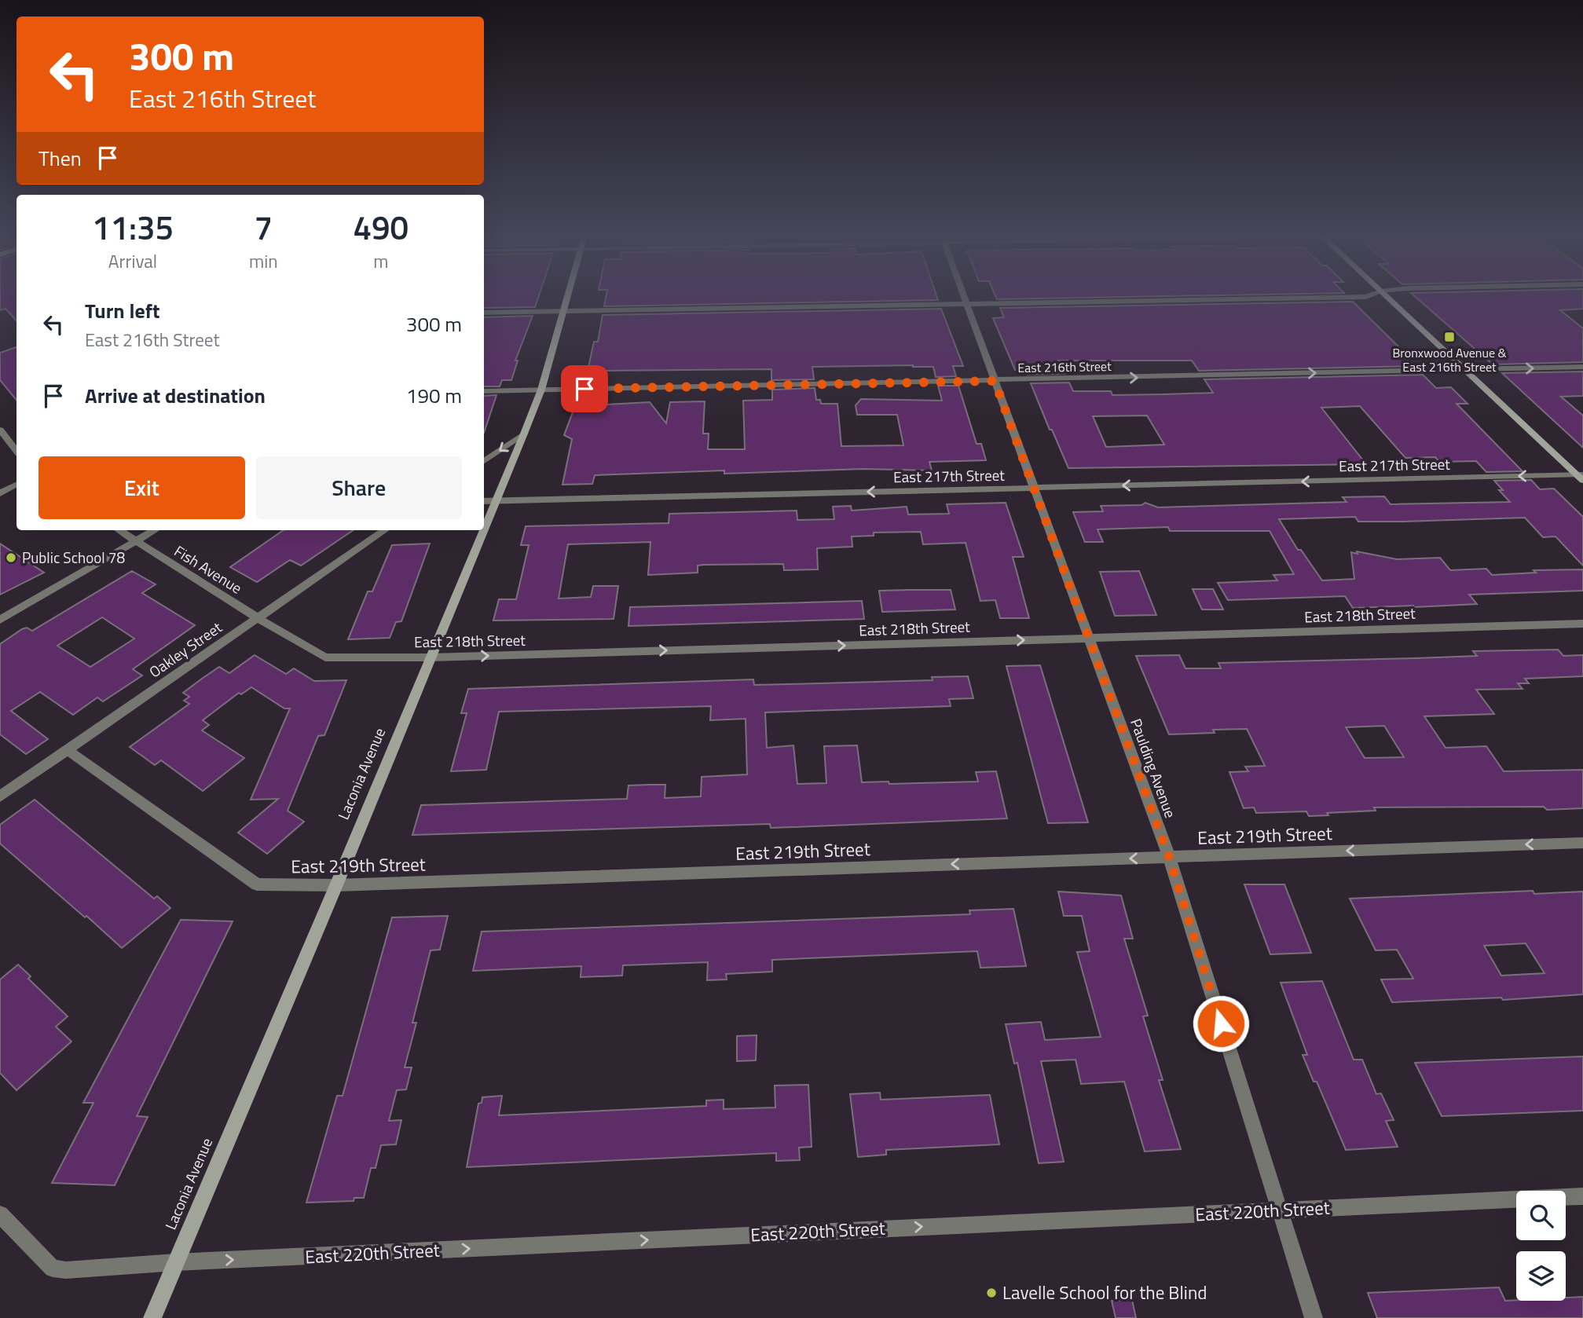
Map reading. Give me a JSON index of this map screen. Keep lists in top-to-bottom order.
{
  "streets": {
    "street": [
      "East 216th Street",
      "East 217th Street",
      "Fish Avenue",
      "East 218th Street",
      "Oakley Street",
      "Paulding Avenue",
      "Laconia Avenue",
      "East 219th Street",
      "East 220th Street"
    ]
  },
  "crossings": [
    ["East 216th Street", "Paulding Avenue"],
    ["East 216th Street", "Laconia Avenue"],
    ["East 217th Street", "Paulding Avenue"],
    ["East 217th Street", "Laconia Avenue"],
    ["Fish Avenue", "East 218th Street"],
    ["Fish Avenue", "Oakley Street"],
    ["East 218th Street", "Oakley Street"],
    ["East 218th Street", "Paulding Avenue"],
    ["East 218th Street", "Laconia Avenue"],
    ["Oakley Street", "East 219th Street"],
    ["Paulding Avenue", "East 219th Street"],
    ["Paulding Avenue", "East 220th Street"],
    ["Laconia Avenue", "East 219th Street"],
    ["Laconia Avenue", "East 220th Street"]
  ],
  "one_way": [
    "East 217th Street",
    "East 218th Street",
    "East 219th Street",
    "East 220th Street"
  ],
  "places": {
    "transit": ["Bronxwood Avenue & East 216th Street"],
    "other": ["Public School 78", "Lavelle School for the Blind"]
  },
  "page": {
    "turn": ["300 m", "East 216th Street"],
    "then": "Then",
    "eta": [
      "11:35",
      "Arrival",
      "7",
      "min",
      "490",
      "m"
    ],
    "list": [
      {
        "name": "Turn left",
        "note": "East 216th Street",
        "value": "300 m"
      },
      {
        "name": "Arrive at destination",
        "value": "190 m"
      }
    ],
    "buttons": ["Exit", "Share"]
  }
}
